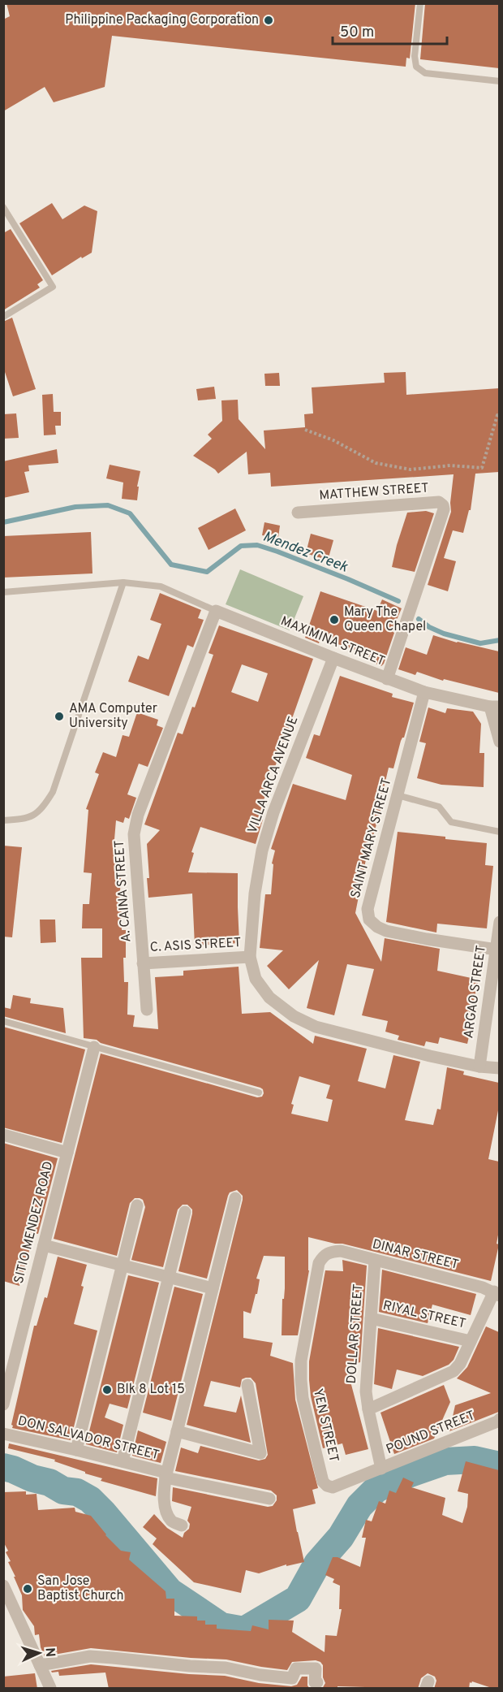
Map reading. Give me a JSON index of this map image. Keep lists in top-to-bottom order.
{
  "streets": {
    "street": [
      "MATTHEW STREET",
      "MAXIMINA STREET",
      "VILLA ARCA AVENUE",
      "SAINT MARY STREET",
      "A. CAINA STREET",
      "C. ASIS STREET",
      "ARGAO STREET",
      "SITIO MENDEZ ROAD",
      "DINAR STREET",
      "RIYAL STREET",
      "DOLLAR STREET",
      "YEN STREET",
      "POUND STREET",
      "DON SALVADOR STREET"
    ]
  },
  "crossings": [
    ["MATTHEW STREET", "MAXIMINA STREET"],
    ["MAXIMINA STREET", "VILLA ARCA AVENUE"],
    ["MAXIMINA STREET", "SAINT MARY STREET"],
    ["MAXIMINA STREET", "A. CAINA STREET"],
    ["VILLA ARCA AVENUE", "C. ASIS STREET"],
    ["VILLA ARCA AVENUE", "ARGAO STREET"],
    ["SAINT MARY STREET", "ARGAO STREET"],
    ["A. CAINA STREET", "C. ASIS STREET"],
    ["DINAR STREET", "DOLLAR STREET"],
    ["DINAR STREET", "YEN STREET"],
    ["RIYAL STREET", "DOLLAR STREET"],
    ["DOLLAR STREET", "POUND STREET"],
    ["YEN STREET", "POUND STREET"]
  ],
  "water": ["Mendez Creek"],
  "places": [
    "Philippine Packaging Corporation",
    "Mary The Queen Chapel",
    "AMA Computer University",
    "Blk 8 Lot 15",
    "San Jose Baptist Church"
  ],
  "scale_bar": "50 m",
  "north": "right"
}
